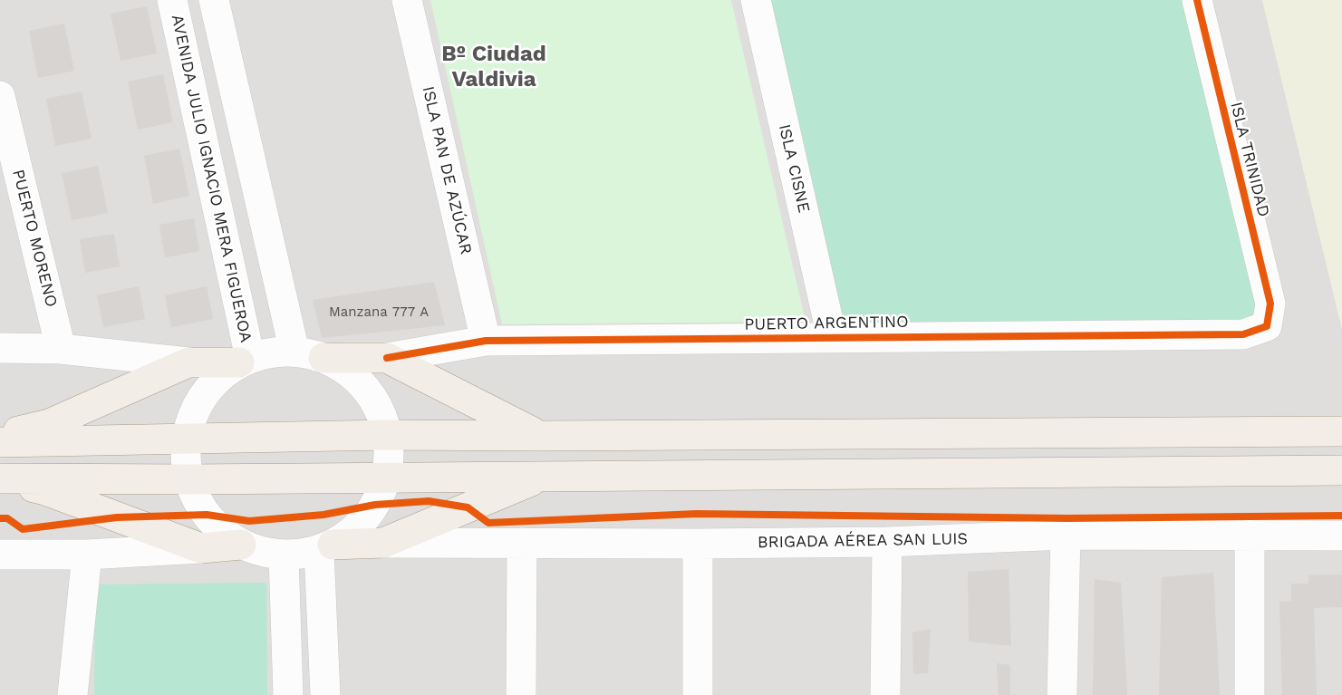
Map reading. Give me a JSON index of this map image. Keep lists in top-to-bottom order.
{
  "streets": {
    "street": [
      "ISLA TRINIDAD",
      "ISLA CISNE",
      "ISLA PAN DE AZÚCAR",
      "AVENIDA JULIO IGNACIO MERA FIGUEROA",
      "PUERTO MORENO",
      "PUERTO ARGENTINO",
      "BRIGADA AÉREA SAN LUIS"
    ]
  },
  "crossings": [
    ["ISLA TRINIDAD", "PUERTO ARGENTINO"],
    ["ISLA CISNE", "PUERTO ARGENTINO"],
    ["ISLA PAN DE AZÚCAR", "PUERTO ARGENTINO"]
  ],
  "districts": ["Bº Ciudad Valdivia"],
  "house_numbers": ["Manzana 777 A"]
}
